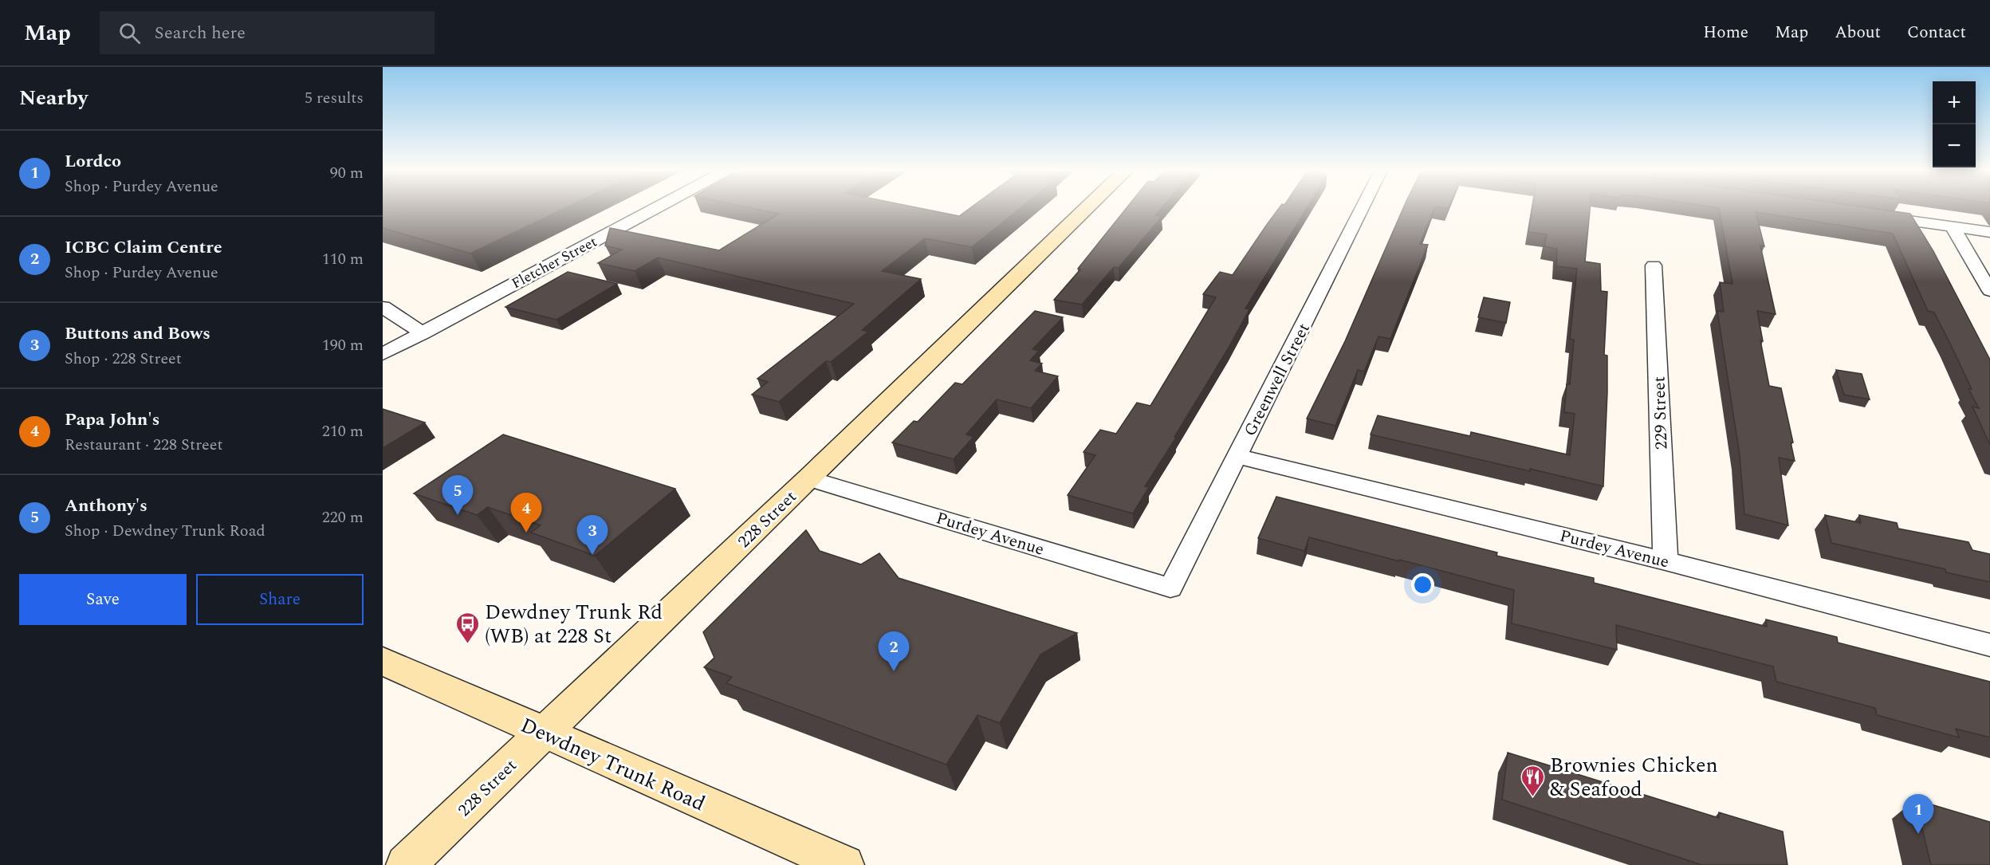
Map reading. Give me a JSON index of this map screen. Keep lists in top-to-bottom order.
{
  "streets": {
    "street": [
      "Fletcher Street",
      "Greenwell Street",
      "229 Street",
      "228 Street",
      "Purdey Avenue",
      "Dewdney Trunk Road"
    ]
  },
  "crossings": [
    ["Greenwell Street", "Purdey Avenue"],
    ["229 Street", "Purdey Avenue"],
    ["228 Street", "Purdey Avenue"],
    ["228 Street", "Dewdney Trunk Road"]
  ],
  "places": {
    "bus stop": ["Dewdney Trunk Rd (WB) at 228 St"],
    "restaurant": ["Brownies Chicken & Seafood"]
  },
  "page": {
    "header": "Map",
    "search": "Search here",
    "nav": [
      "Home",
      "Map",
      "About",
      "Contact"
    ],
    "heading": ["Nearby", "5 results"],
    "map_buttons": ["+", "−"],
    "list": [
      {
        "mark": "1",
        "name": "Lordco",
        "note": "Shop · Purdey Avenue",
        "value": "90 m"
      },
      {
        "mark": "2",
        "name": "ICBC Claim Centre",
        "note": "Shop · Purdey Avenue",
        "value": "110 m"
      },
      {
        "mark": "3",
        "name": "Buttons and Bows",
        "note": "Shop · 228 Street",
        "value": "190 m"
      },
      {
        "mark": "4",
        "name": "Papa John's",
        "note": "Restaurant · 228 Street",
        "value": "210 m"
      },
      {
        "mark": "5",
        "name": "Anthony's",
        "note": "Shop · Dewdney Trunk Road",
        "value": "220 m"
      }
    ],
    "pins": [
      "5",
      "4",
      "3",
      "2",
      "1"
    ],
    "buttons": ["Save", "Share"]
  }
}
